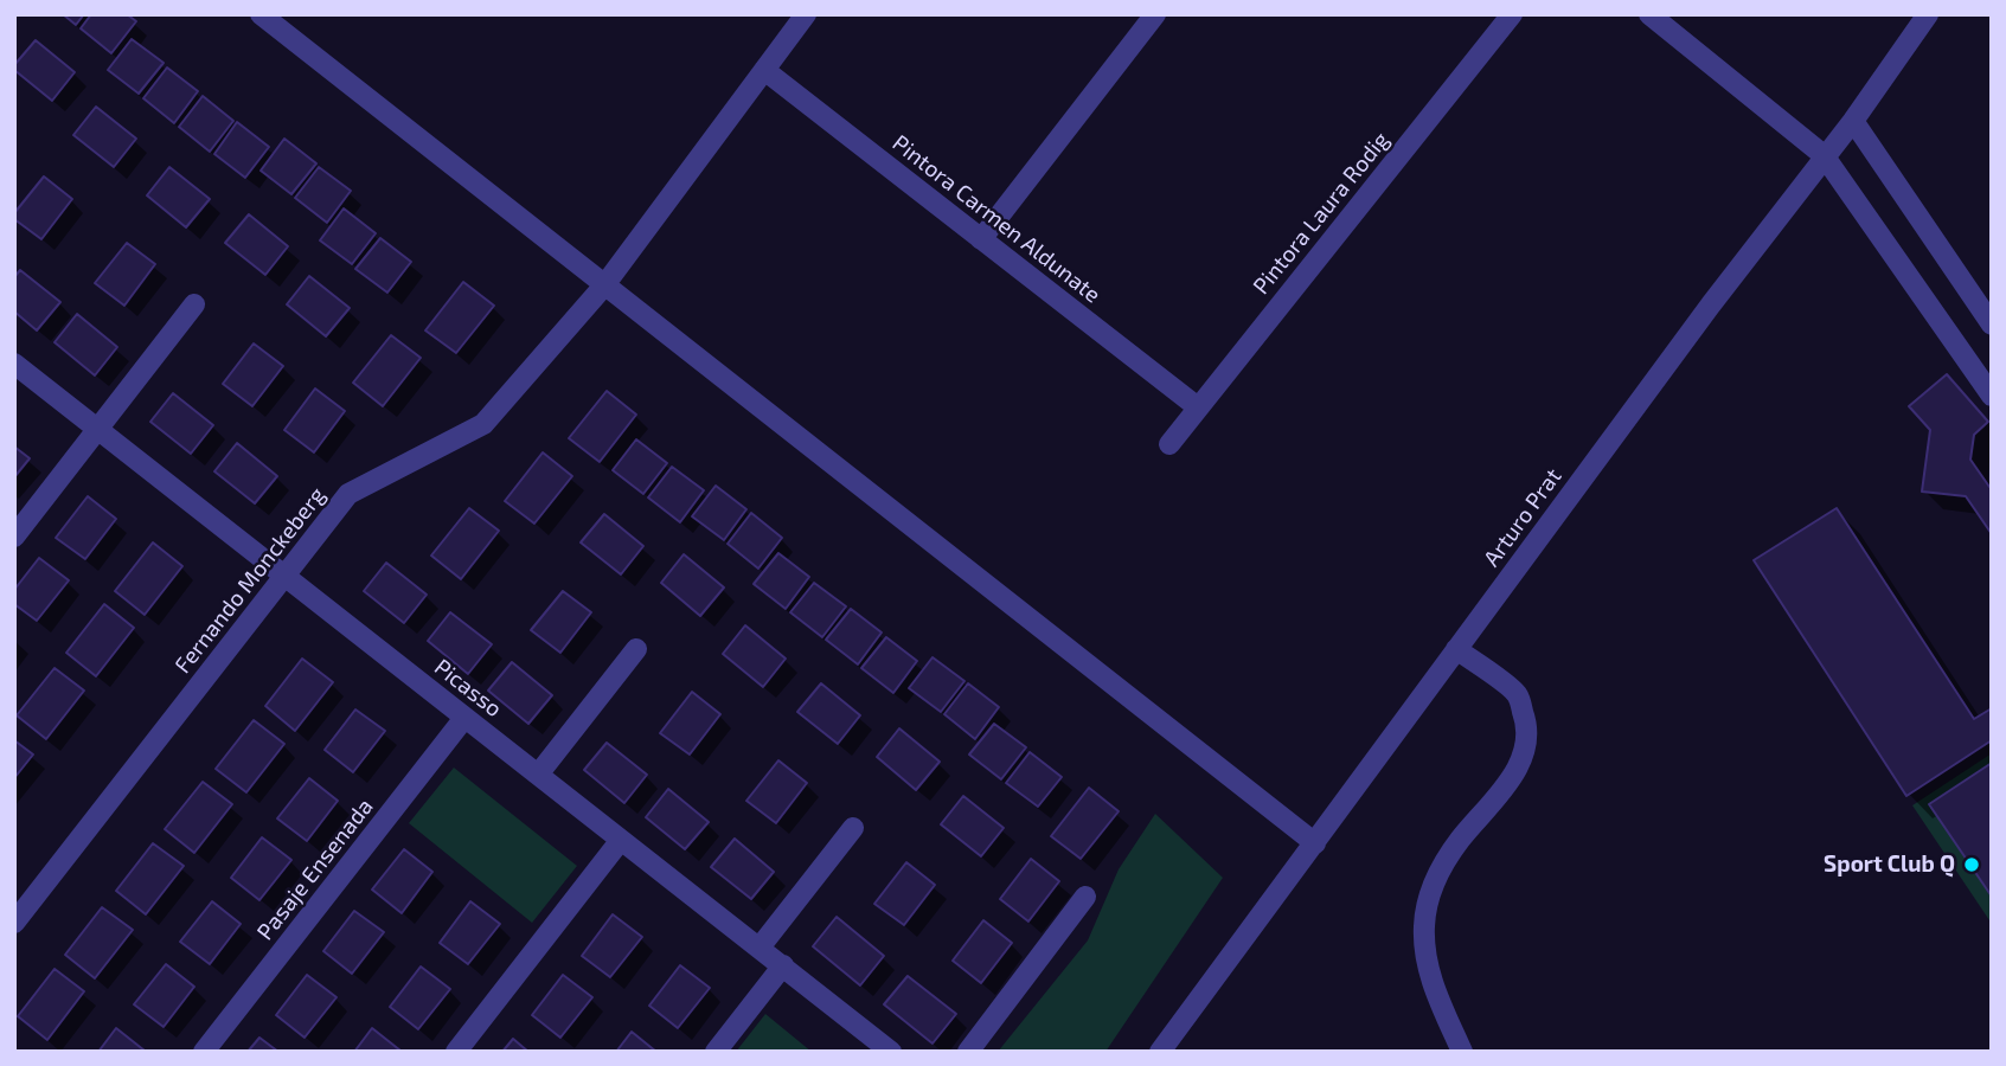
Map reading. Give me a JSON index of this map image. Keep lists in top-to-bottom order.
{
  "streets": {
    "street": [
      "Pintora Laura Rodig",
      "Pintora Carmen Aldunate",
      "Arturo Prat",
      "Fernando Monckeberg",
      "Picasso",
      "Pasaje Ensenada"
    ]
  },
  "crossings": [
    ["Pintora Laura Rodig", "Pintora Carmen Aldunate"],
    ["Pintora Carmen Aldunate", "Fernando Monckeberg"],
    ["Fernando Monckeberg", "Picasso"],
    ["Picasso", "Pasaje Ensenada"]
  ],
  "places": ["Sport Club Q"]
}
